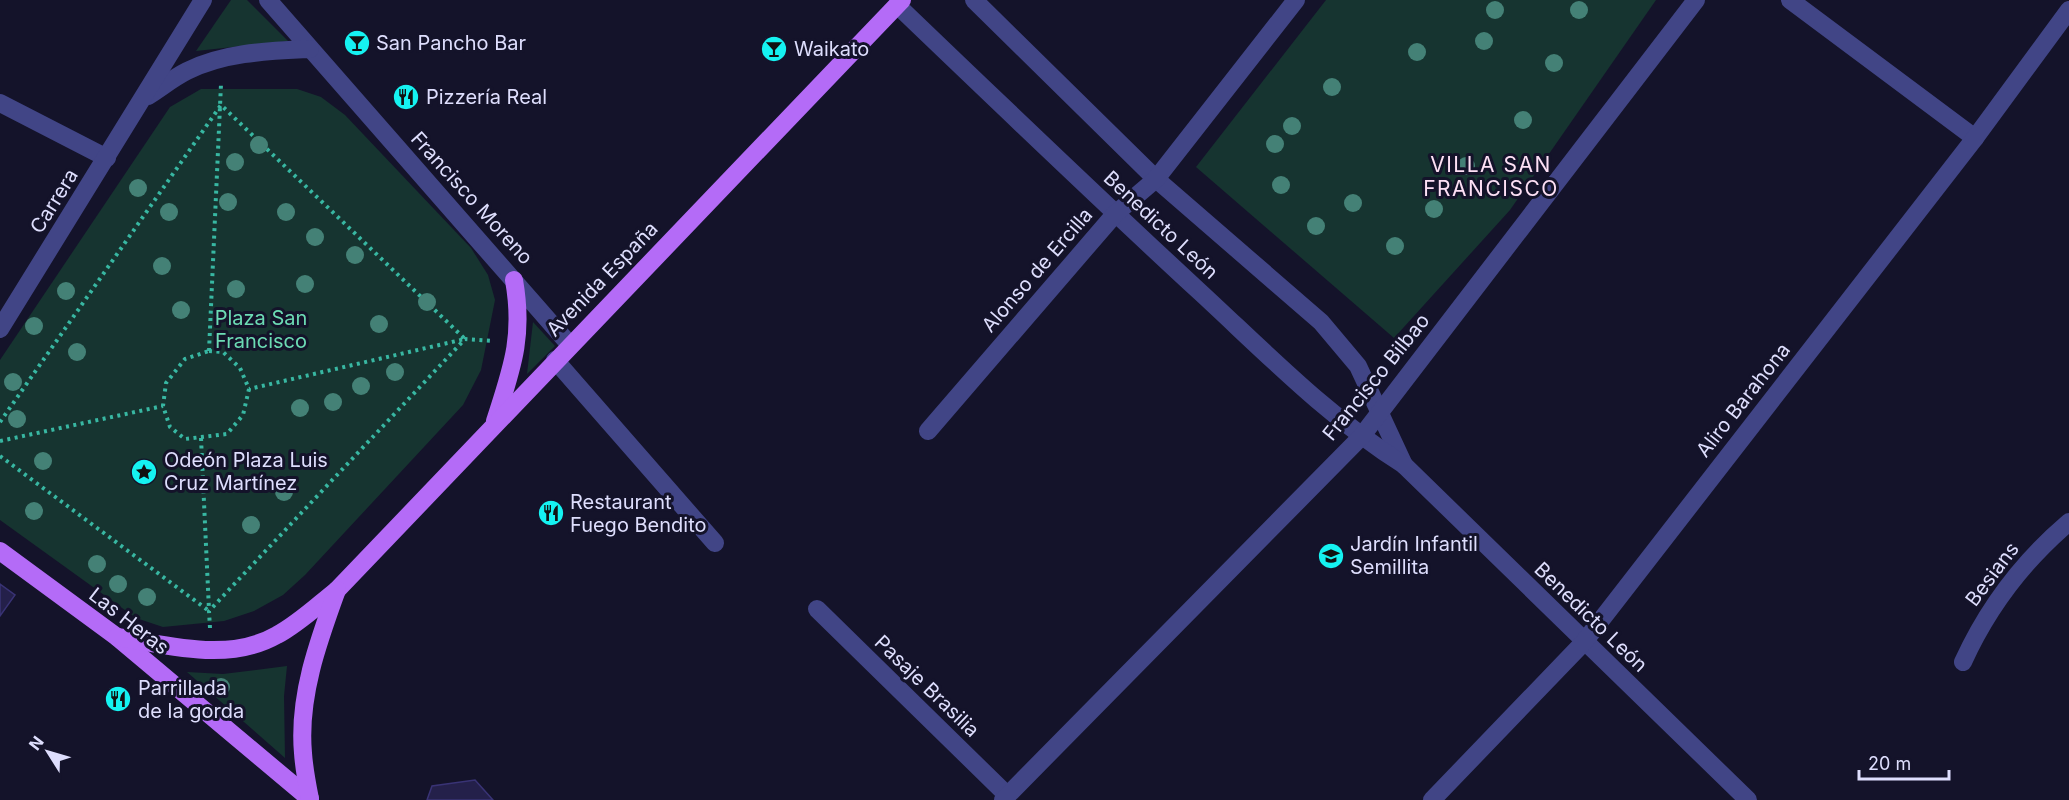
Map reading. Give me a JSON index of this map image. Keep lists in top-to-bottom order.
{
  "streets": {
    "main road": ["Avenida España", "Las Heras"],
    "street": [
      "Francisco Moreno",
      "Carrera",
      "Benedicto León",
      "Alonso de Ercilla",
      "Francisco Bilbao",
      "Aliro Barahona",
      "Besians",
      "Pasaje Brasilia"
    ]
  },
  "crossings": [
    ["Francisco Moreno", "Carrera"],
    ["Francisco Moreno", "Avenida España"],
    ["Benedicto León", "Alonso de Ercilla"],
    ["Benedicto León", "Avenida España"],
    ["Benedicto León", "Francisco Bilbao"],
    ["Benedicto León", "Aliro Barahona"],
    ["Avenida España", "Las Heras"],
    ["Francisco Bilbao", "Pasaje Brasilia"]
  ],
  "districts": ["VILLA SAN FRANCISCO"],
  "parks": ["Plaza San Francisco"],
  "places": {
    "bar": ["San Pancho Bar", "Waikato"],
    "restaurant": ["Pizzería Real", "Restaurant Fuego Bendito", "Parrillada de la gorda"],
    "place": ["Odeón Plaza Luis Cruz Martínez"],
    "school or university": ["Jardín Infantil Semillita"]
  },
  "scale_bar": "20 m",
  "north": "top left"
}
